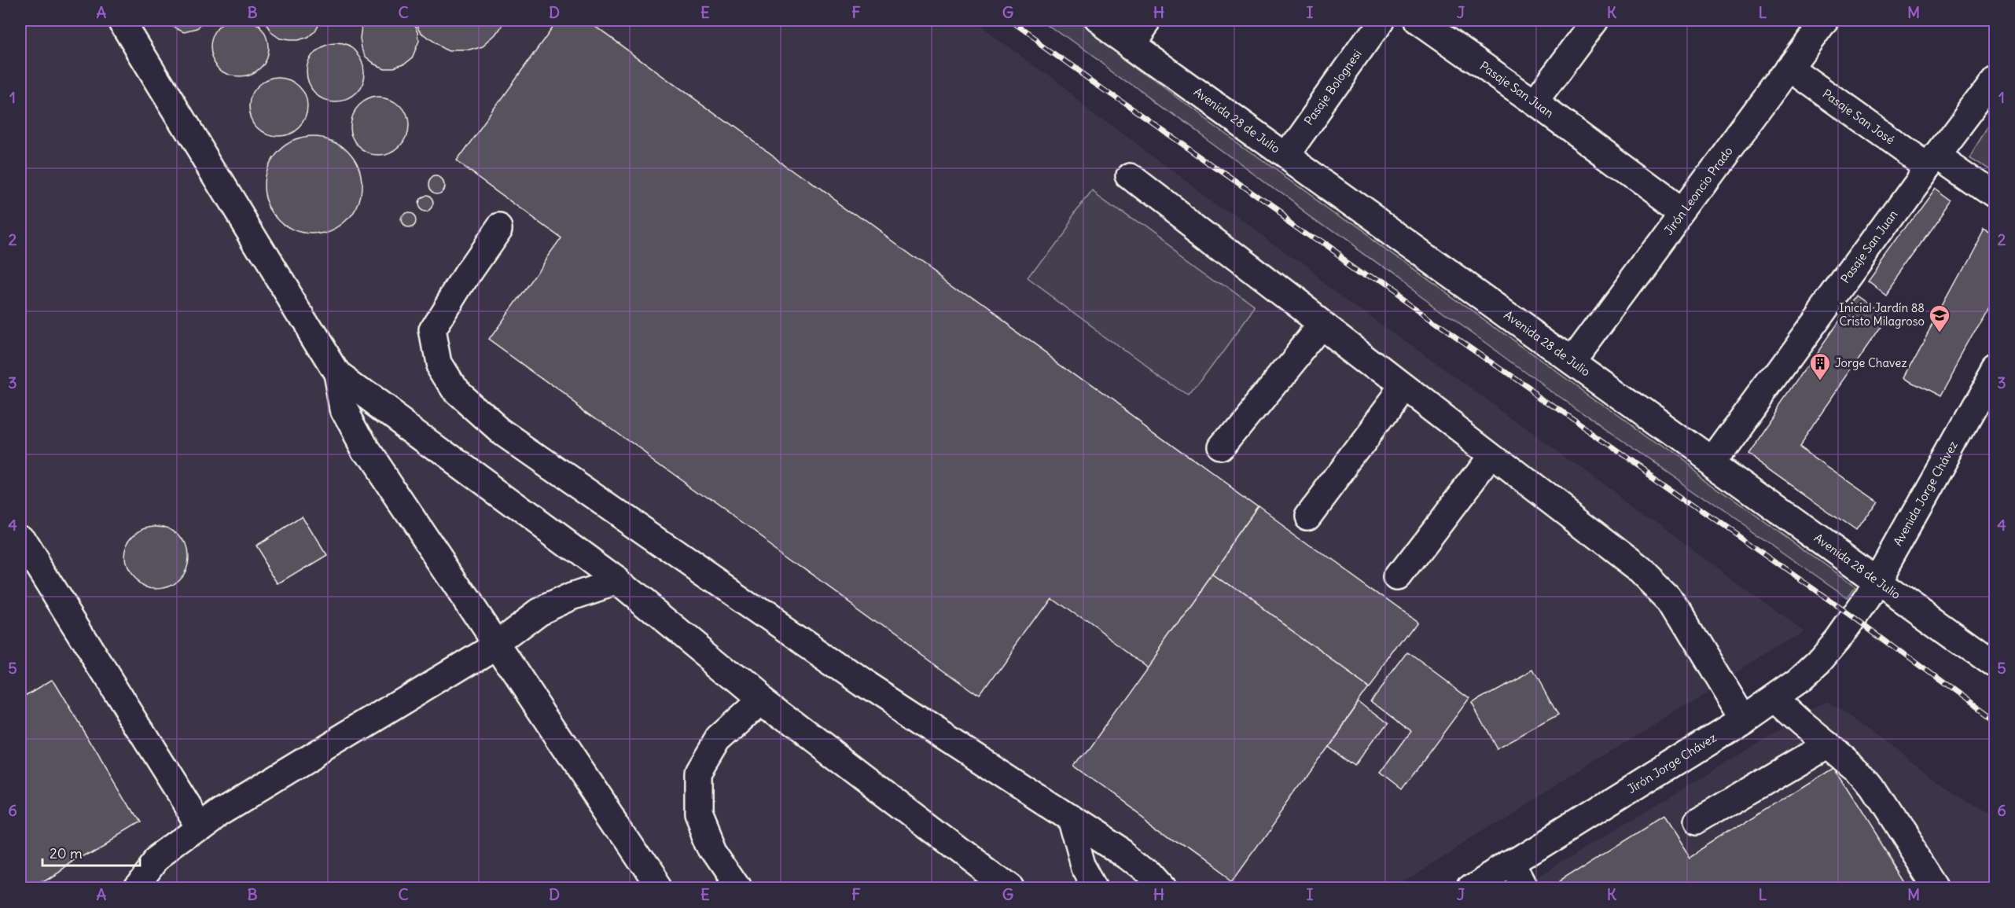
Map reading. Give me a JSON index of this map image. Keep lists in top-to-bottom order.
{
  "streets": {
    "street": [
      "Pasaje Bolognesi",
      "Pasaje San Juan",
      "Pasaje San José",
      "Avenida 28 de Julio",
      "Jirón Leoncio Prado",
      "Avenida Jorge Chávez",
      "Jirón Jorge Chávez"
    ]
  },
  "crossings": [
    ["Pasaje Bolognesi", "Avenida 28 de Julio"],
    ["Pasaje San Juan", "Pasaje San José"],
    ["Pasaje San Juan", "Avenida 28 de Julio"],
    ["Pasaje San Juan", "Jirón Leoncio Prado"],
    ["Pasaje San José", "Jirón Leoncio Prado"],
    ["Avenida 28 de Julio", "Jirón Leoncio Prado"],
    ["Avenida 28 de Julio", "Avenida Jorge Chávez"],
    ["Avenida Jorge Chávez", "Jirón Jorge Chávez"]
  ],
  "places": {
    "school or university": ["Inicial Jardín 88 Cristo Milagroso"],
    "building": ["Jorge Chavez"]
  },
  "scale_bar": "20 m",
  "grid": {
    "columns": [
      "A",
      "B",
      "C",
      "D",
      "E",
      "F",
      "G",
      "H",
      "I",
      "J",
      "K",
      "L",
      "M"
    ],
    "rows": [
      "1",
      "2",
      "3",
      "4",
      "5",
      "6"
    ]
  }
}
